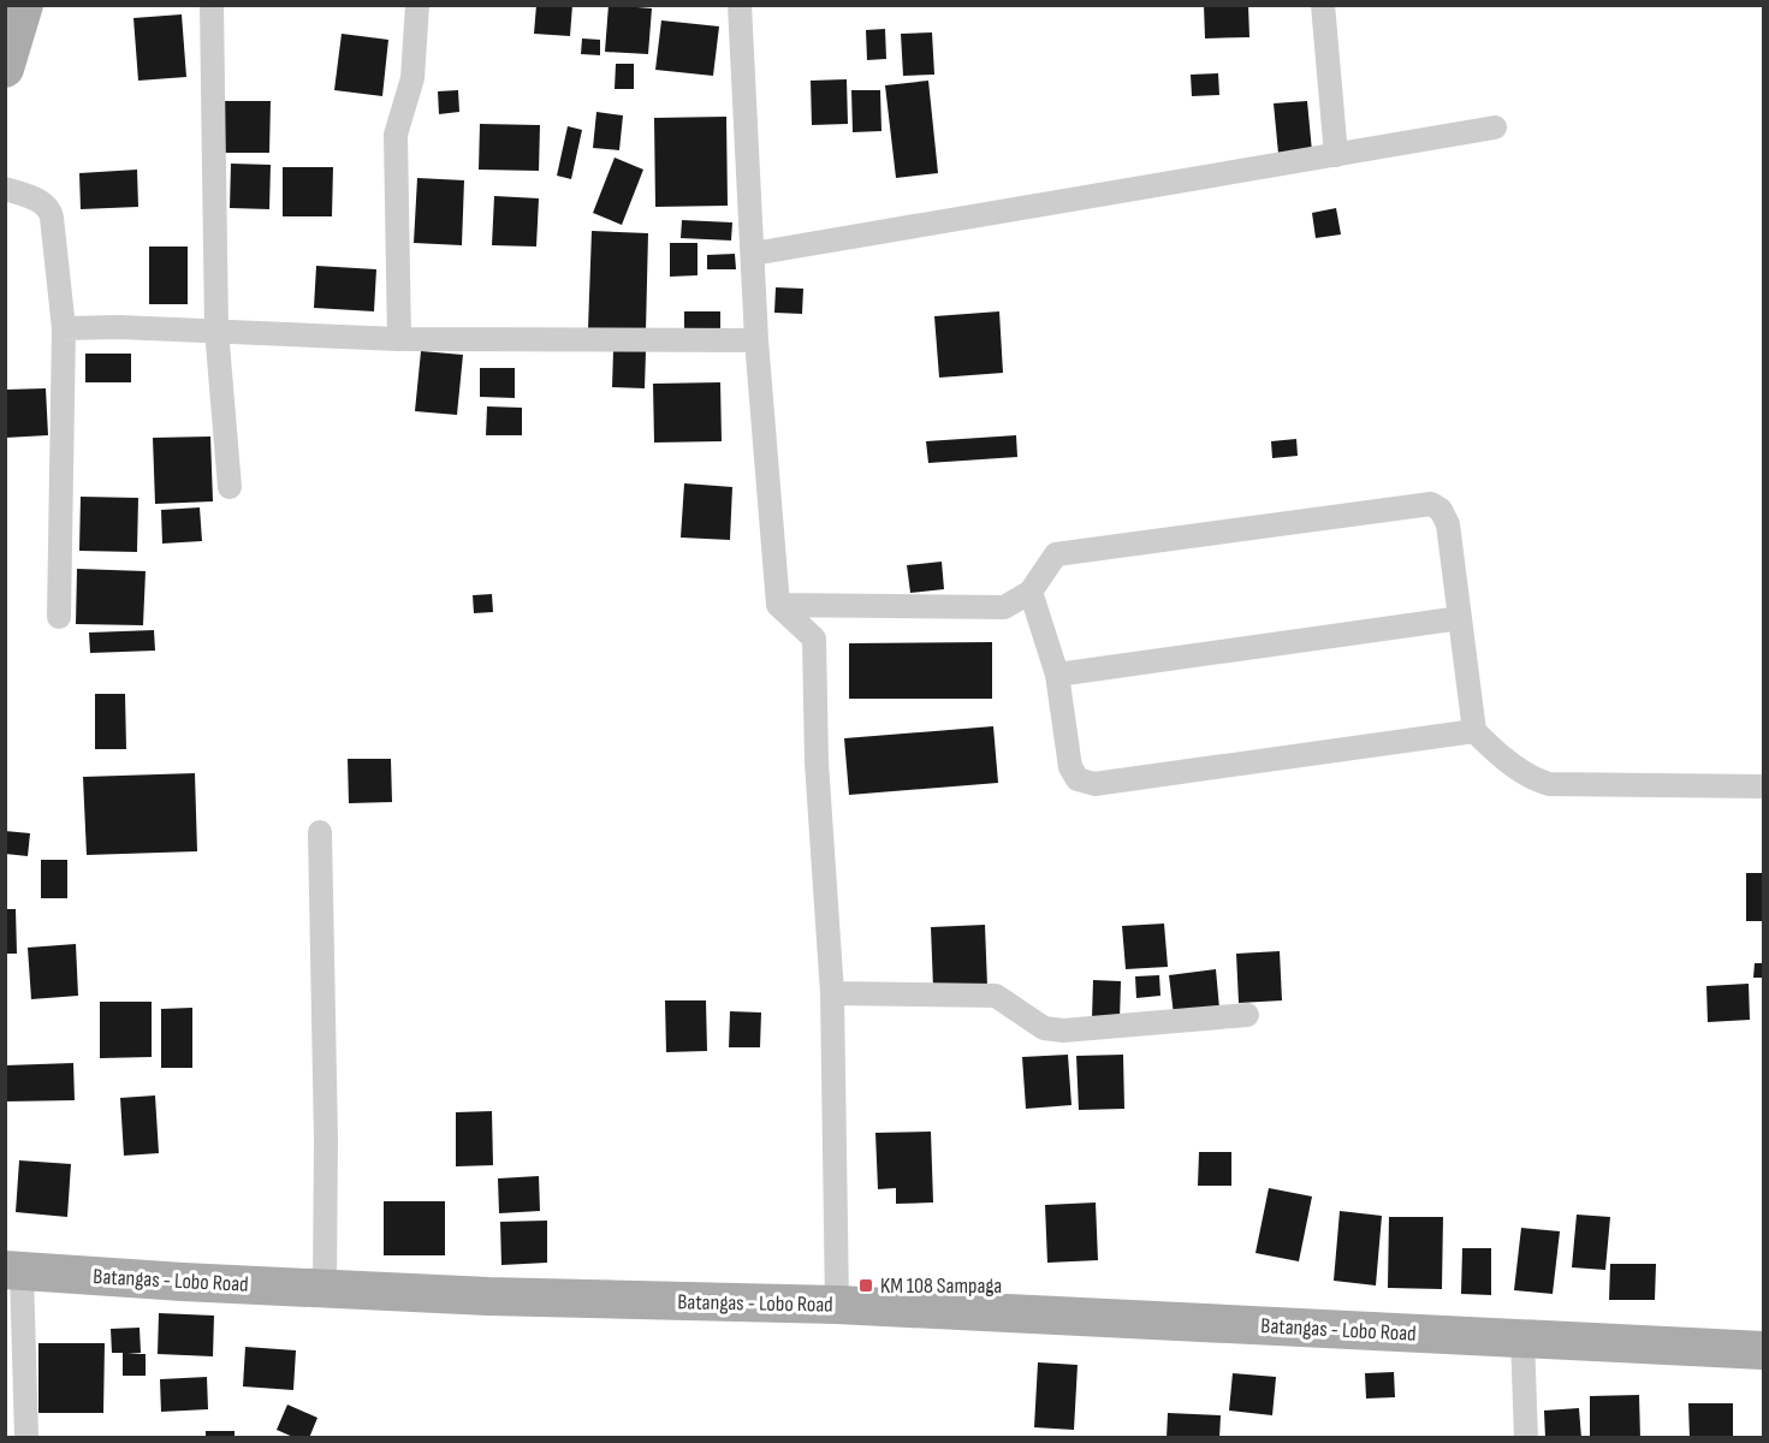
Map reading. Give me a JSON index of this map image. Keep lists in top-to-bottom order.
{
  "streets": {
    "main road": ["Batangas - Lobo Road"]
  },
  "places": {
    "transit": ["KM 108 Sampaga"]
  }
}
